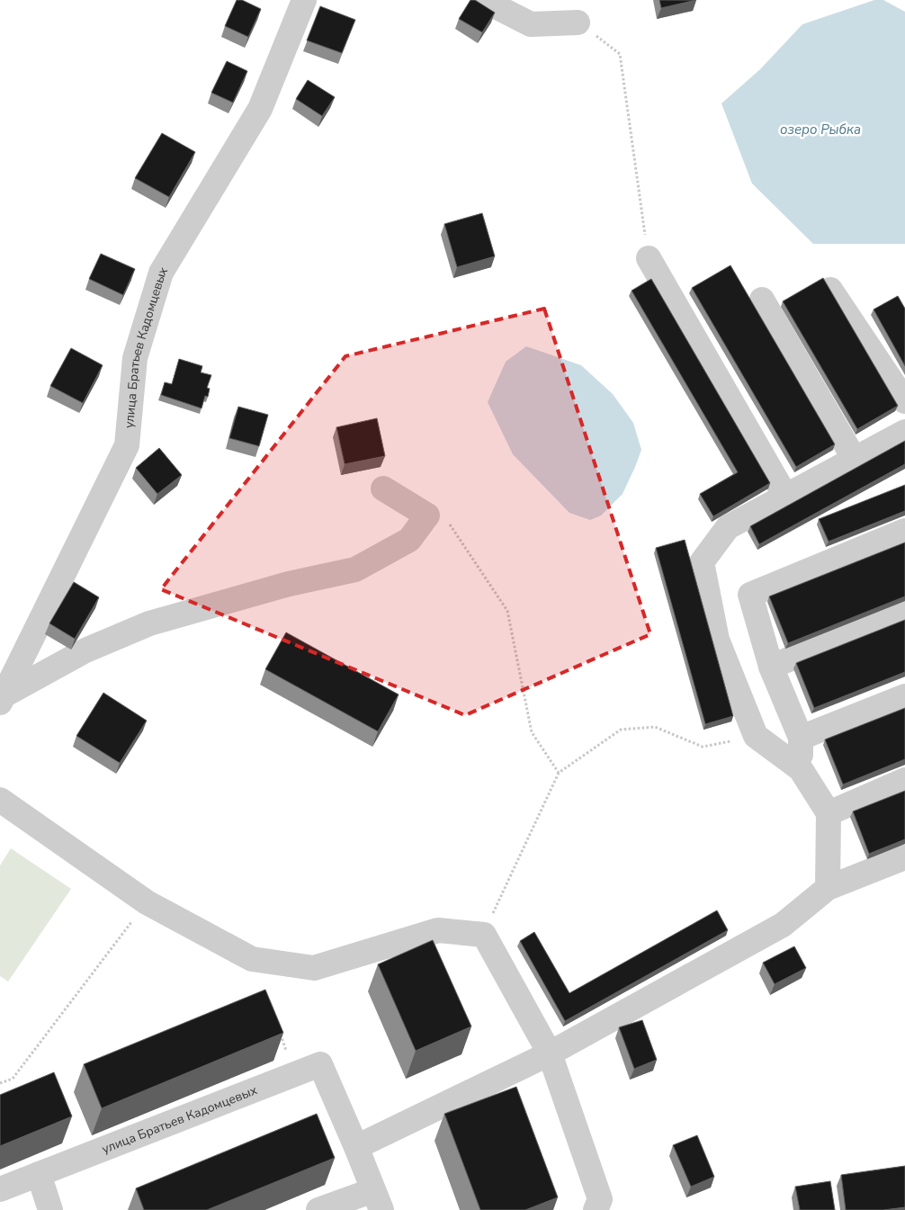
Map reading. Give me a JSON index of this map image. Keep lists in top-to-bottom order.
{
  "streets": {
    "street": ["улица Братьев Кадомцевых"]
  },
  "water": ["озеро Рыбка"]
}
